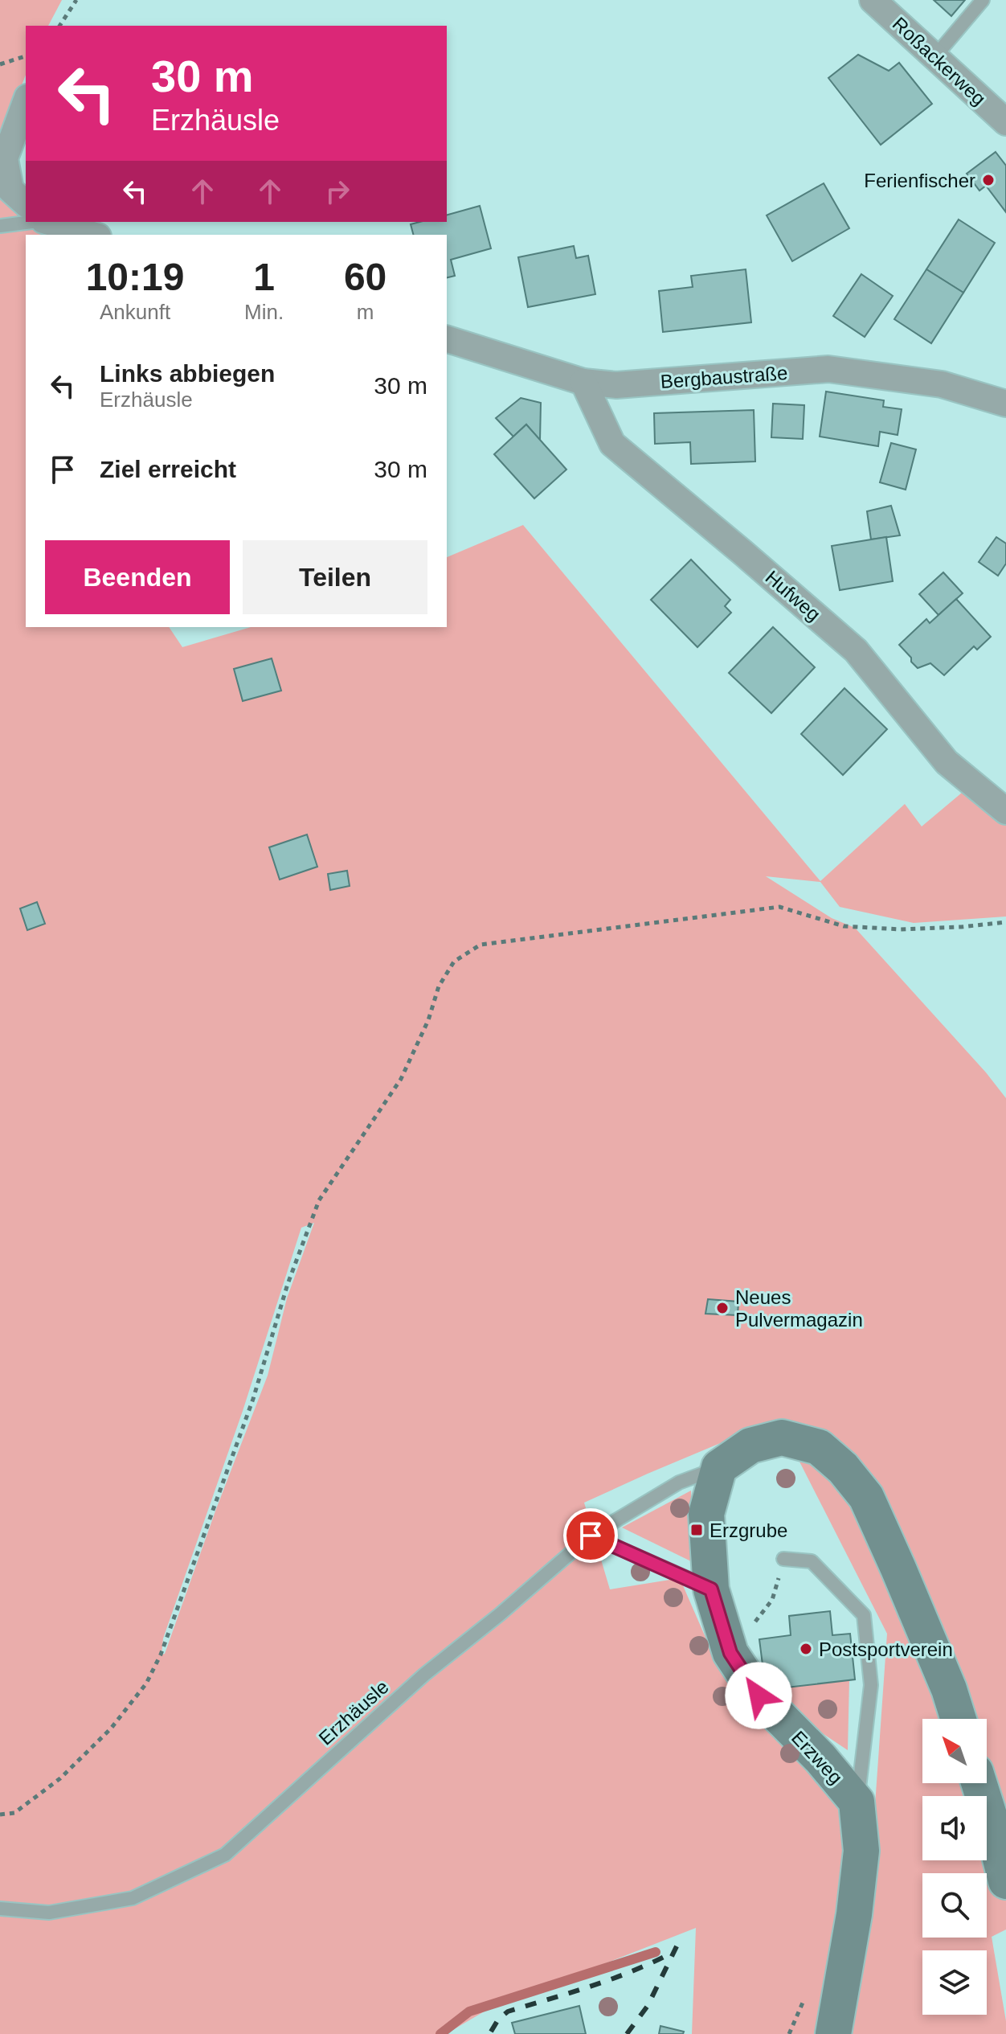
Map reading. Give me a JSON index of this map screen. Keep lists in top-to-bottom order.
{
  "streets": {
    "street": [
      "Roßackerweg",
      "Bergbaustraße",
      "Hufweg",
      "Erzweg"
    ],
    "lane": ["Erzhäusle"]
  },
  "crossings": [
    ["Bergbaustraße", "Hufweg"],
    ["Erzhäusle", "Erzweg"]
  ],
  "places": {
    "other": ["Ferienfischer", "Neues Pulvermagazin", "Postsportverein"],
    "transit": ["Erzgrube"]
  },
  "north": "top left",
  "page": {
    "turn": ["30 m", "Erzhäusle"],
    "eta": [
      "10:19",
      "Ankunft",
      "1",
      "Min.",
      "60",
      "m"
    ],
    "list": [
      {
        "name": "Links abbiegen",
        "note": "Erzhäusle",
        "value": "30 m"
      },
      {
        "name": "Ziel erreicht",
        "value": "30 m"
      }
    ],
    "buttons": ["Beenden", "Teilen"]
  }
}
